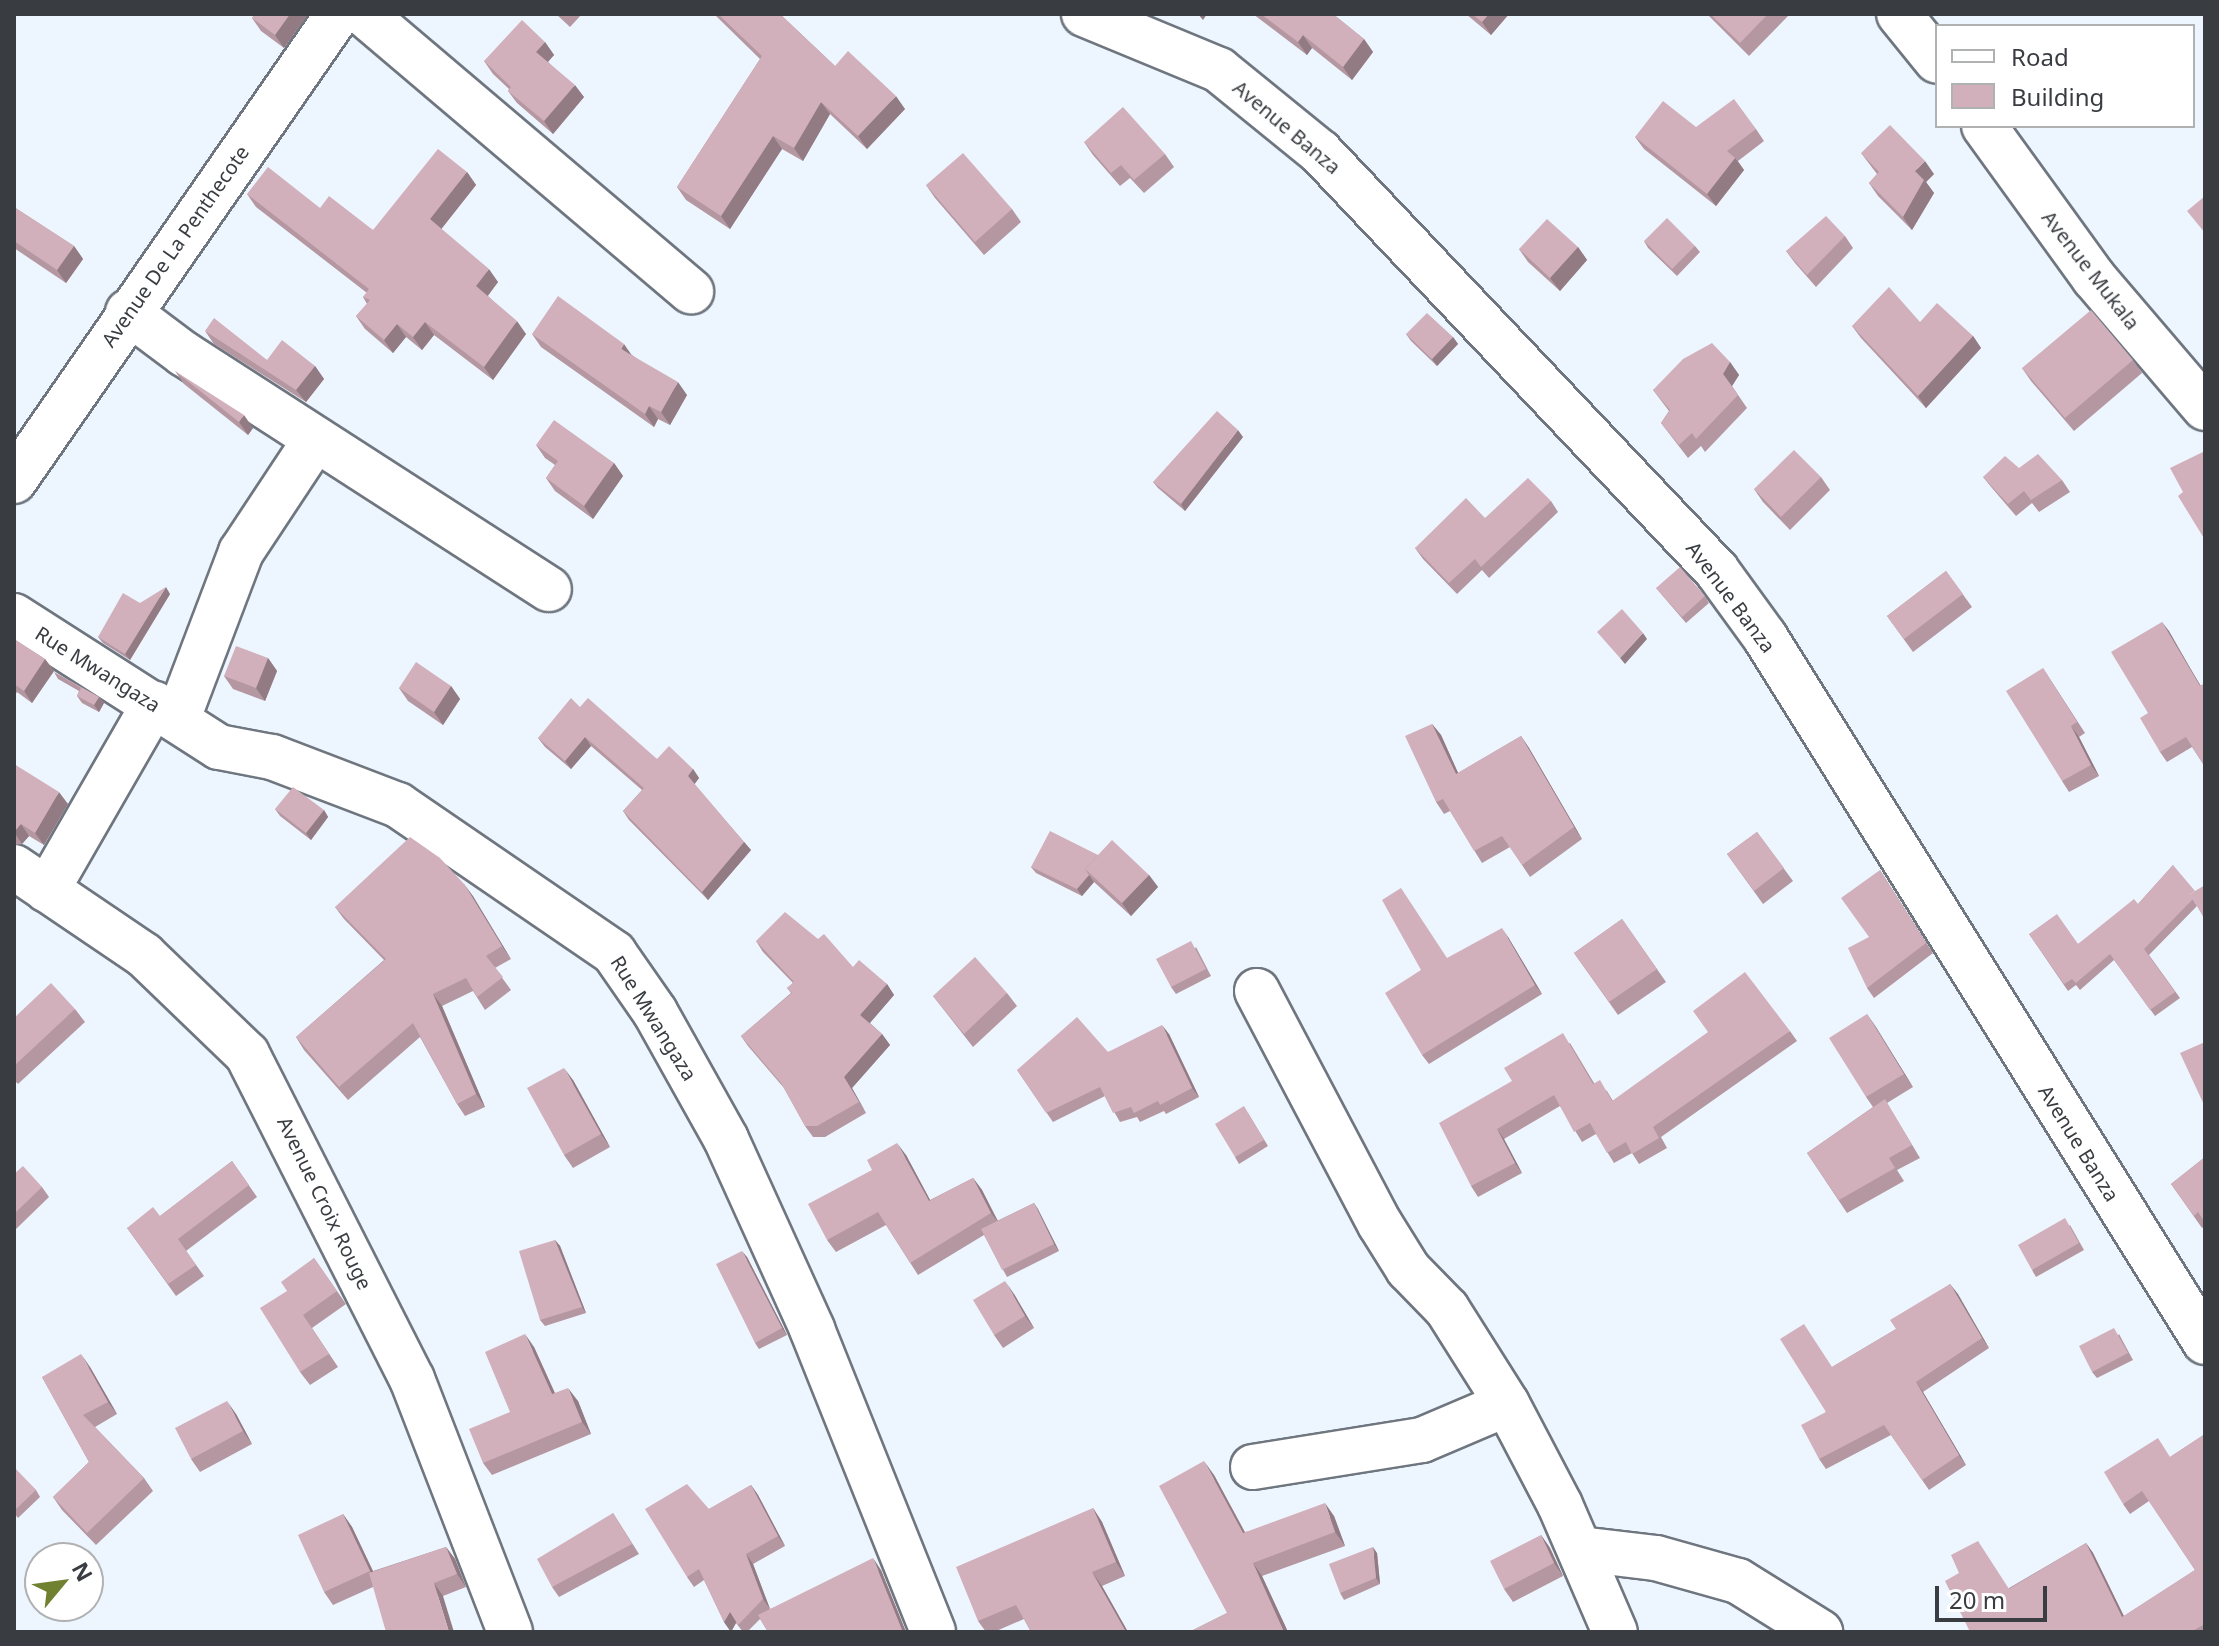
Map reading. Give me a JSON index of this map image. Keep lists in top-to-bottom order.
{
  "streets": {
    "street": [
      "Avenue Banza",
      "Avenue De La Penthecote",
      "Avenue Mukala",
      "Rue Mwangaza",
      "Avenue Croix Rouge"
    ]
  },
  "legend": ["Road", "Building"],
  "scale_bar": "20 m",
  "north": "top right"
}
